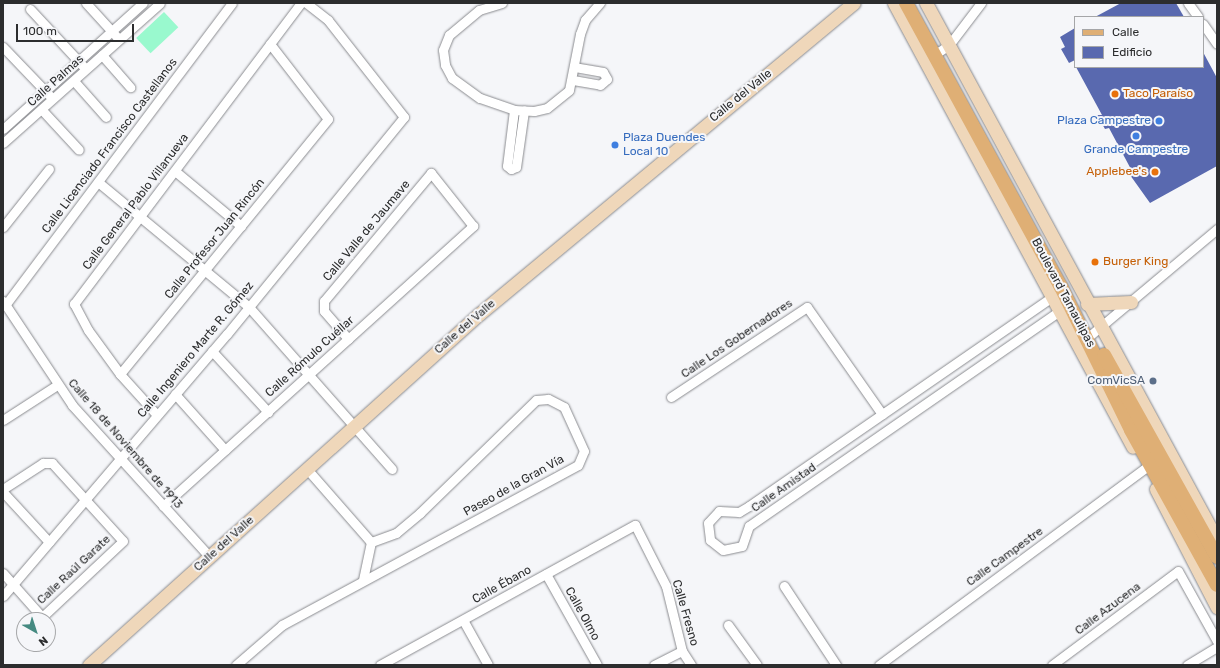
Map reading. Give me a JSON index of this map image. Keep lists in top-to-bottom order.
{
  "streets": {
    "main road": ["Boulevard Tamaulipas"],
    "street": [
      "Calle Palmas",
      "Calle del Valle",
      "Calle Licenciado Francisco Castellanos",
      "Calle General Pablo Villanueva",
      "Calle Valle de Jaumave",
      "Calle Profesor Juan Rincón",
      "Calle Los Gobernadores",
      "Calle Ingeniero Marte R. Gómez",
      "Calle Rómulo Cuéllar",
      "Calle 18 de Noviembre de 1913",
      "Paseo de la Gran Vía",
      "Calle Amistad",
      "Calle Campestre",
      "Calle Raúl Garate",
      "Calle Ébano",
      "Calle Azucena",
      "Calle Fresno",
      "Calle Olmo"
    ]
  },
  "crossings": [
    ["Calle del Valle", "Calle 18 de Noviembre de 1913"],
    ["Calle Licenciado Francisco Castellanos", "Calle 18 de Noviembre de 1913"],
    ["Calle General Pablo Villanueva", "Calle Profesor Juan Rincón"],
    ["Calle General Pablo Villanueva", "Calle Ingeniero Marte R. Gómez"],
    ["Calle Valle de Jaumave", "Calle Rómulo Cuéllar"],
    ["Calle Los Gobernadores", "Calle Amistad"],
    ["Calle Ingeniero Marte R. Gómez", "Calle 18 de Noviembre de 1913"],
    ["Calle Ingeniero Marte R. Gómez", "Calle Raúl Garate"],
    ["Calle Rómulo Cuéllar", "Calle 18 de Noviembre de 1913"],
    ["Calle Ébano", "Calle Fresno"],
    ["Calle Ébano", "Calle Olmo"]
  ],
  "places": [
    "Taco Paraíso",
    "Plaza Campestre",
    "Grande Campestre",
    "Plaza Duendes Local 10",
    "Applebee's",
    "Burger King",
    "ComVicSA"
  ],
  "legend": ["Calle", "Edificio"],
  "scale_bar": "100 m",
  "north": "bottom right"
}
